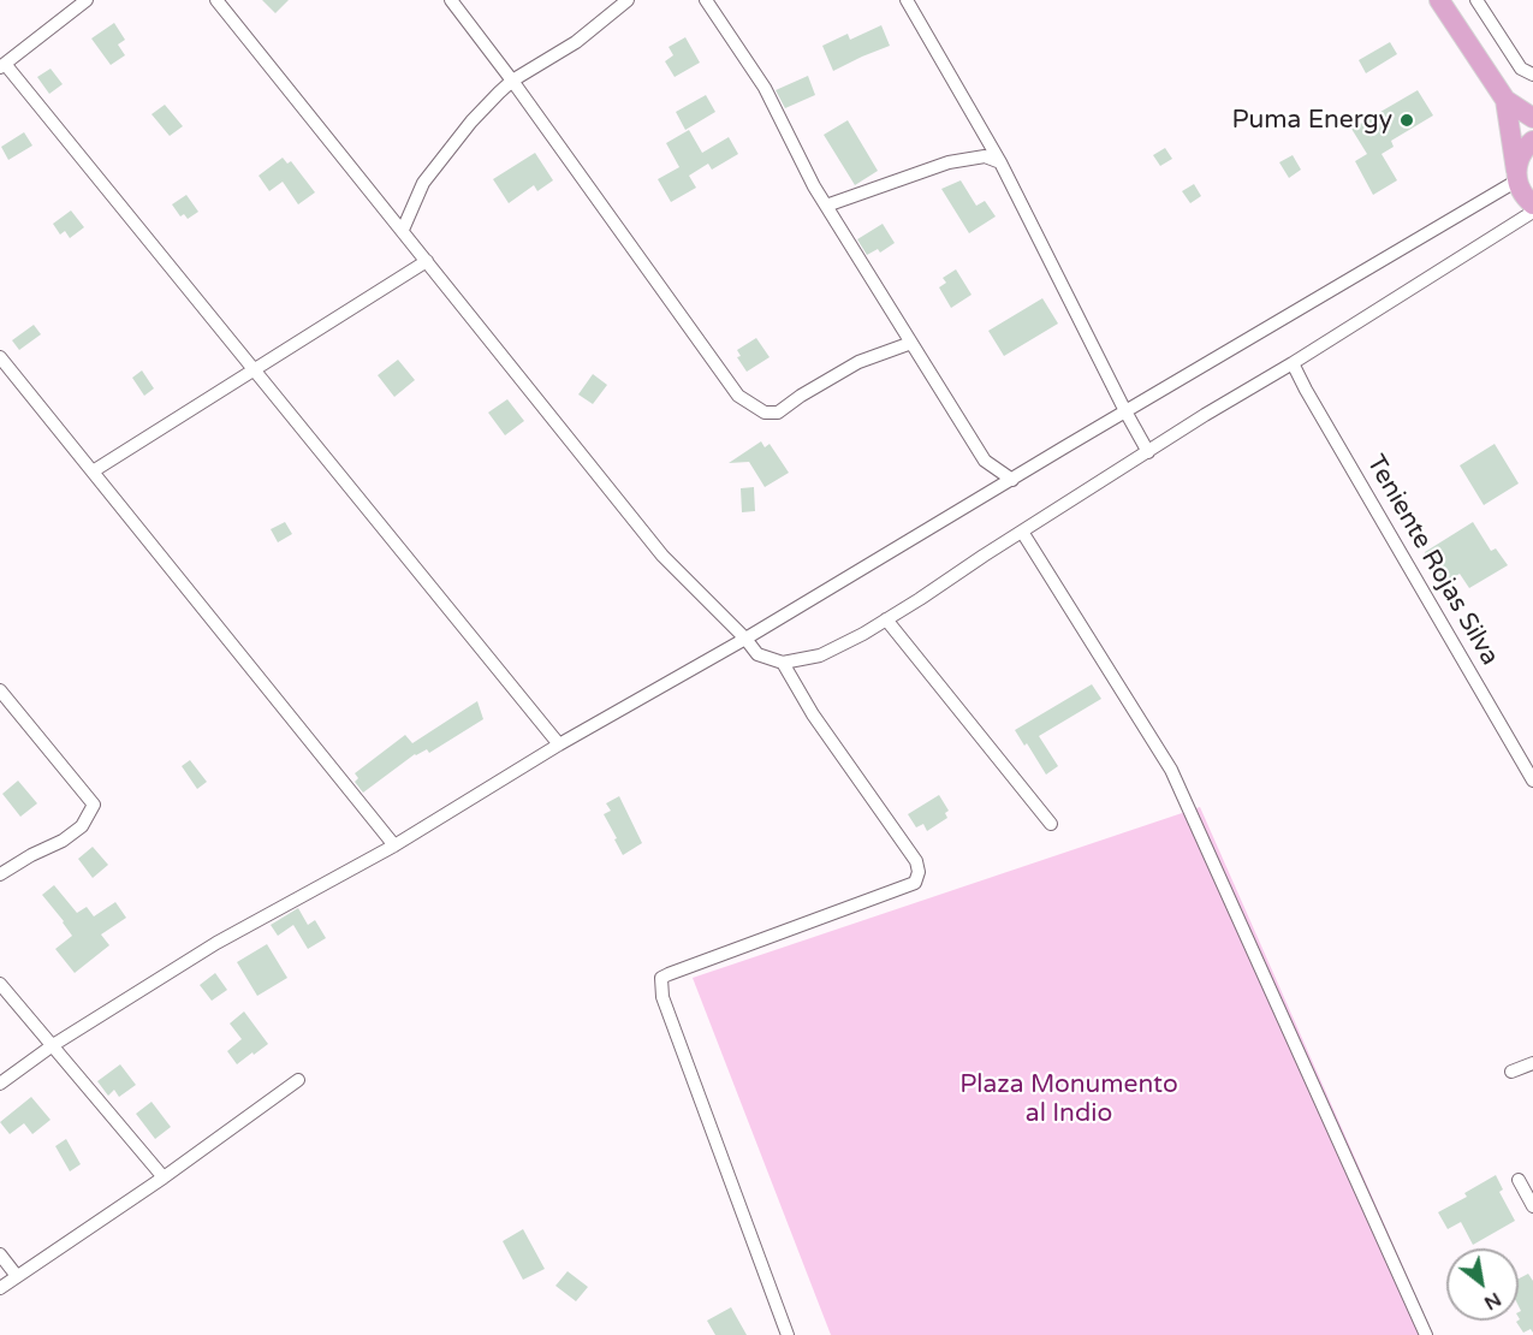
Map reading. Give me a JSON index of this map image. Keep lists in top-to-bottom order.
{
  "streets": {
    "street": ["Teniente Rojas Silva"]
  },
  "parks": ["Plaza Monumento al Indio"],
  "places": ["Puma Energy"],
  "north": "bottom right"
}
